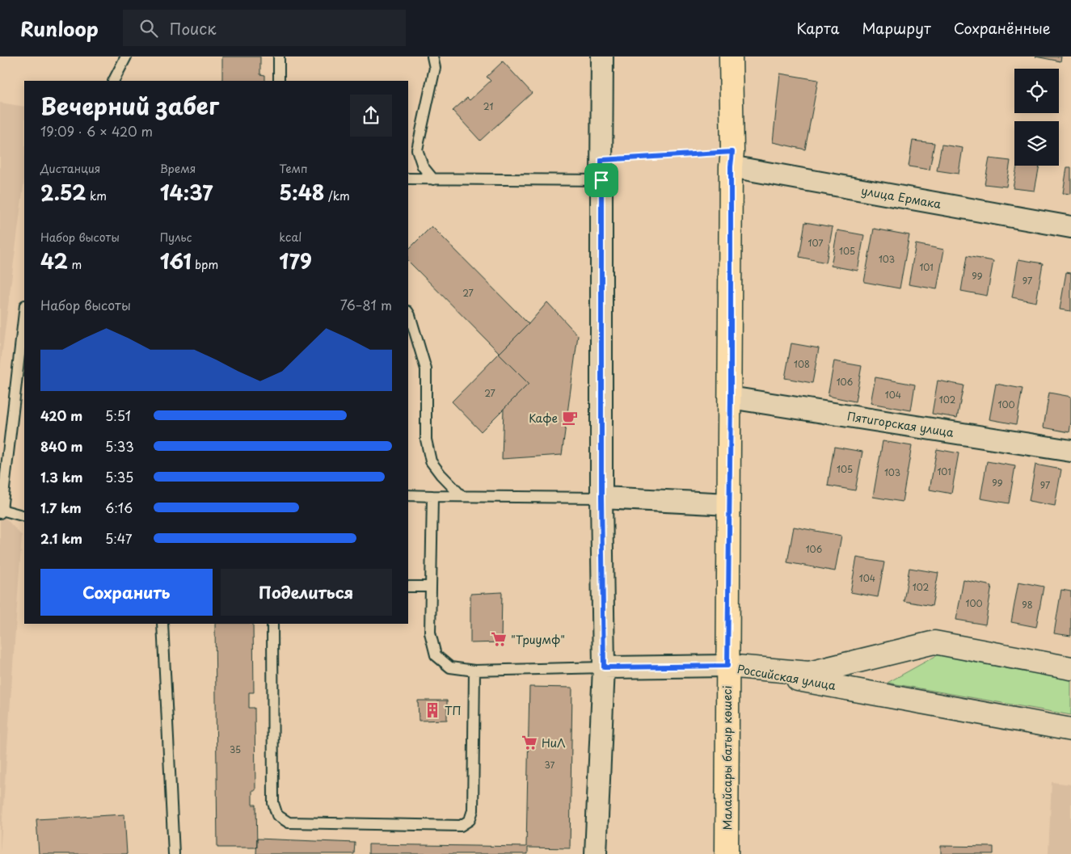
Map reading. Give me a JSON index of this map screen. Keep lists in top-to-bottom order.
{
  "streets": {
    "main road": ["Малайсары батыр көшесі"],
    "street": ["улица Ермака", "Пятигорская улица", "Российская улица"]
  },
  "crossings": [
    ["улица Ермака", "Малайсары батыр көшесі"],
    ["Пятигорская улица", "Малайсары батыр көшесі"],
    ["Российская улица", "Малайсары батыр көшесі"]
  ],
  "places": {
    "cafe": ["Кафе"],
    "supermarket": ["\"Триумф\"", "НиЛ"],
    "building": ["ТП"]
  },
  "house_numbers": [
    "21",
    "107",
    "105",
    "103",
    "101",
    "99",
    "97",
    "27",
    "108",
    "106",
    "27",
    "104",
    "102",
    "100",
    "105",
    "101",
    "103",
    "99",
    "97",
    "106",
    "104",
    "102",
    "100",
    "98",
    "35",
    "37"
  ],
  "page": {
    "header": "Runloop",
    "search": "Поиск",
    "nav": ["Карта", "Маршрут", "Сохранённые"],
    "heading": ["Вечерний забег", "19:09 · 6 × 420 m"],
    "stats": [
      ["Дистанция", "2.52 km"],
      ["Время", "14:37"],
      ["Темп", "5:48 /km"],
      ["Набор высоты", "42 m"],
      ["Пульс", "161 bpm"],
      ["kcal", "179"]
    ],
    "chart": ["Набор высоты", "76–81 m"],
    "list": [
      {
        "name": "420 m",
        "note": "5:51"
      },
      {
        "name": "840 m",
        "note": "5:33"
      },
      {
        "name": "1.3 km",
        "note": "5:35"
      },
      {
        "name": "1.7 km",
        "note": "6:16"
      },
      {
        "name": "2.1 km",
        "note": "5:47"
      }
    ],
    "buttons": ["Сохранить", "Поделиться"]
  }
}
